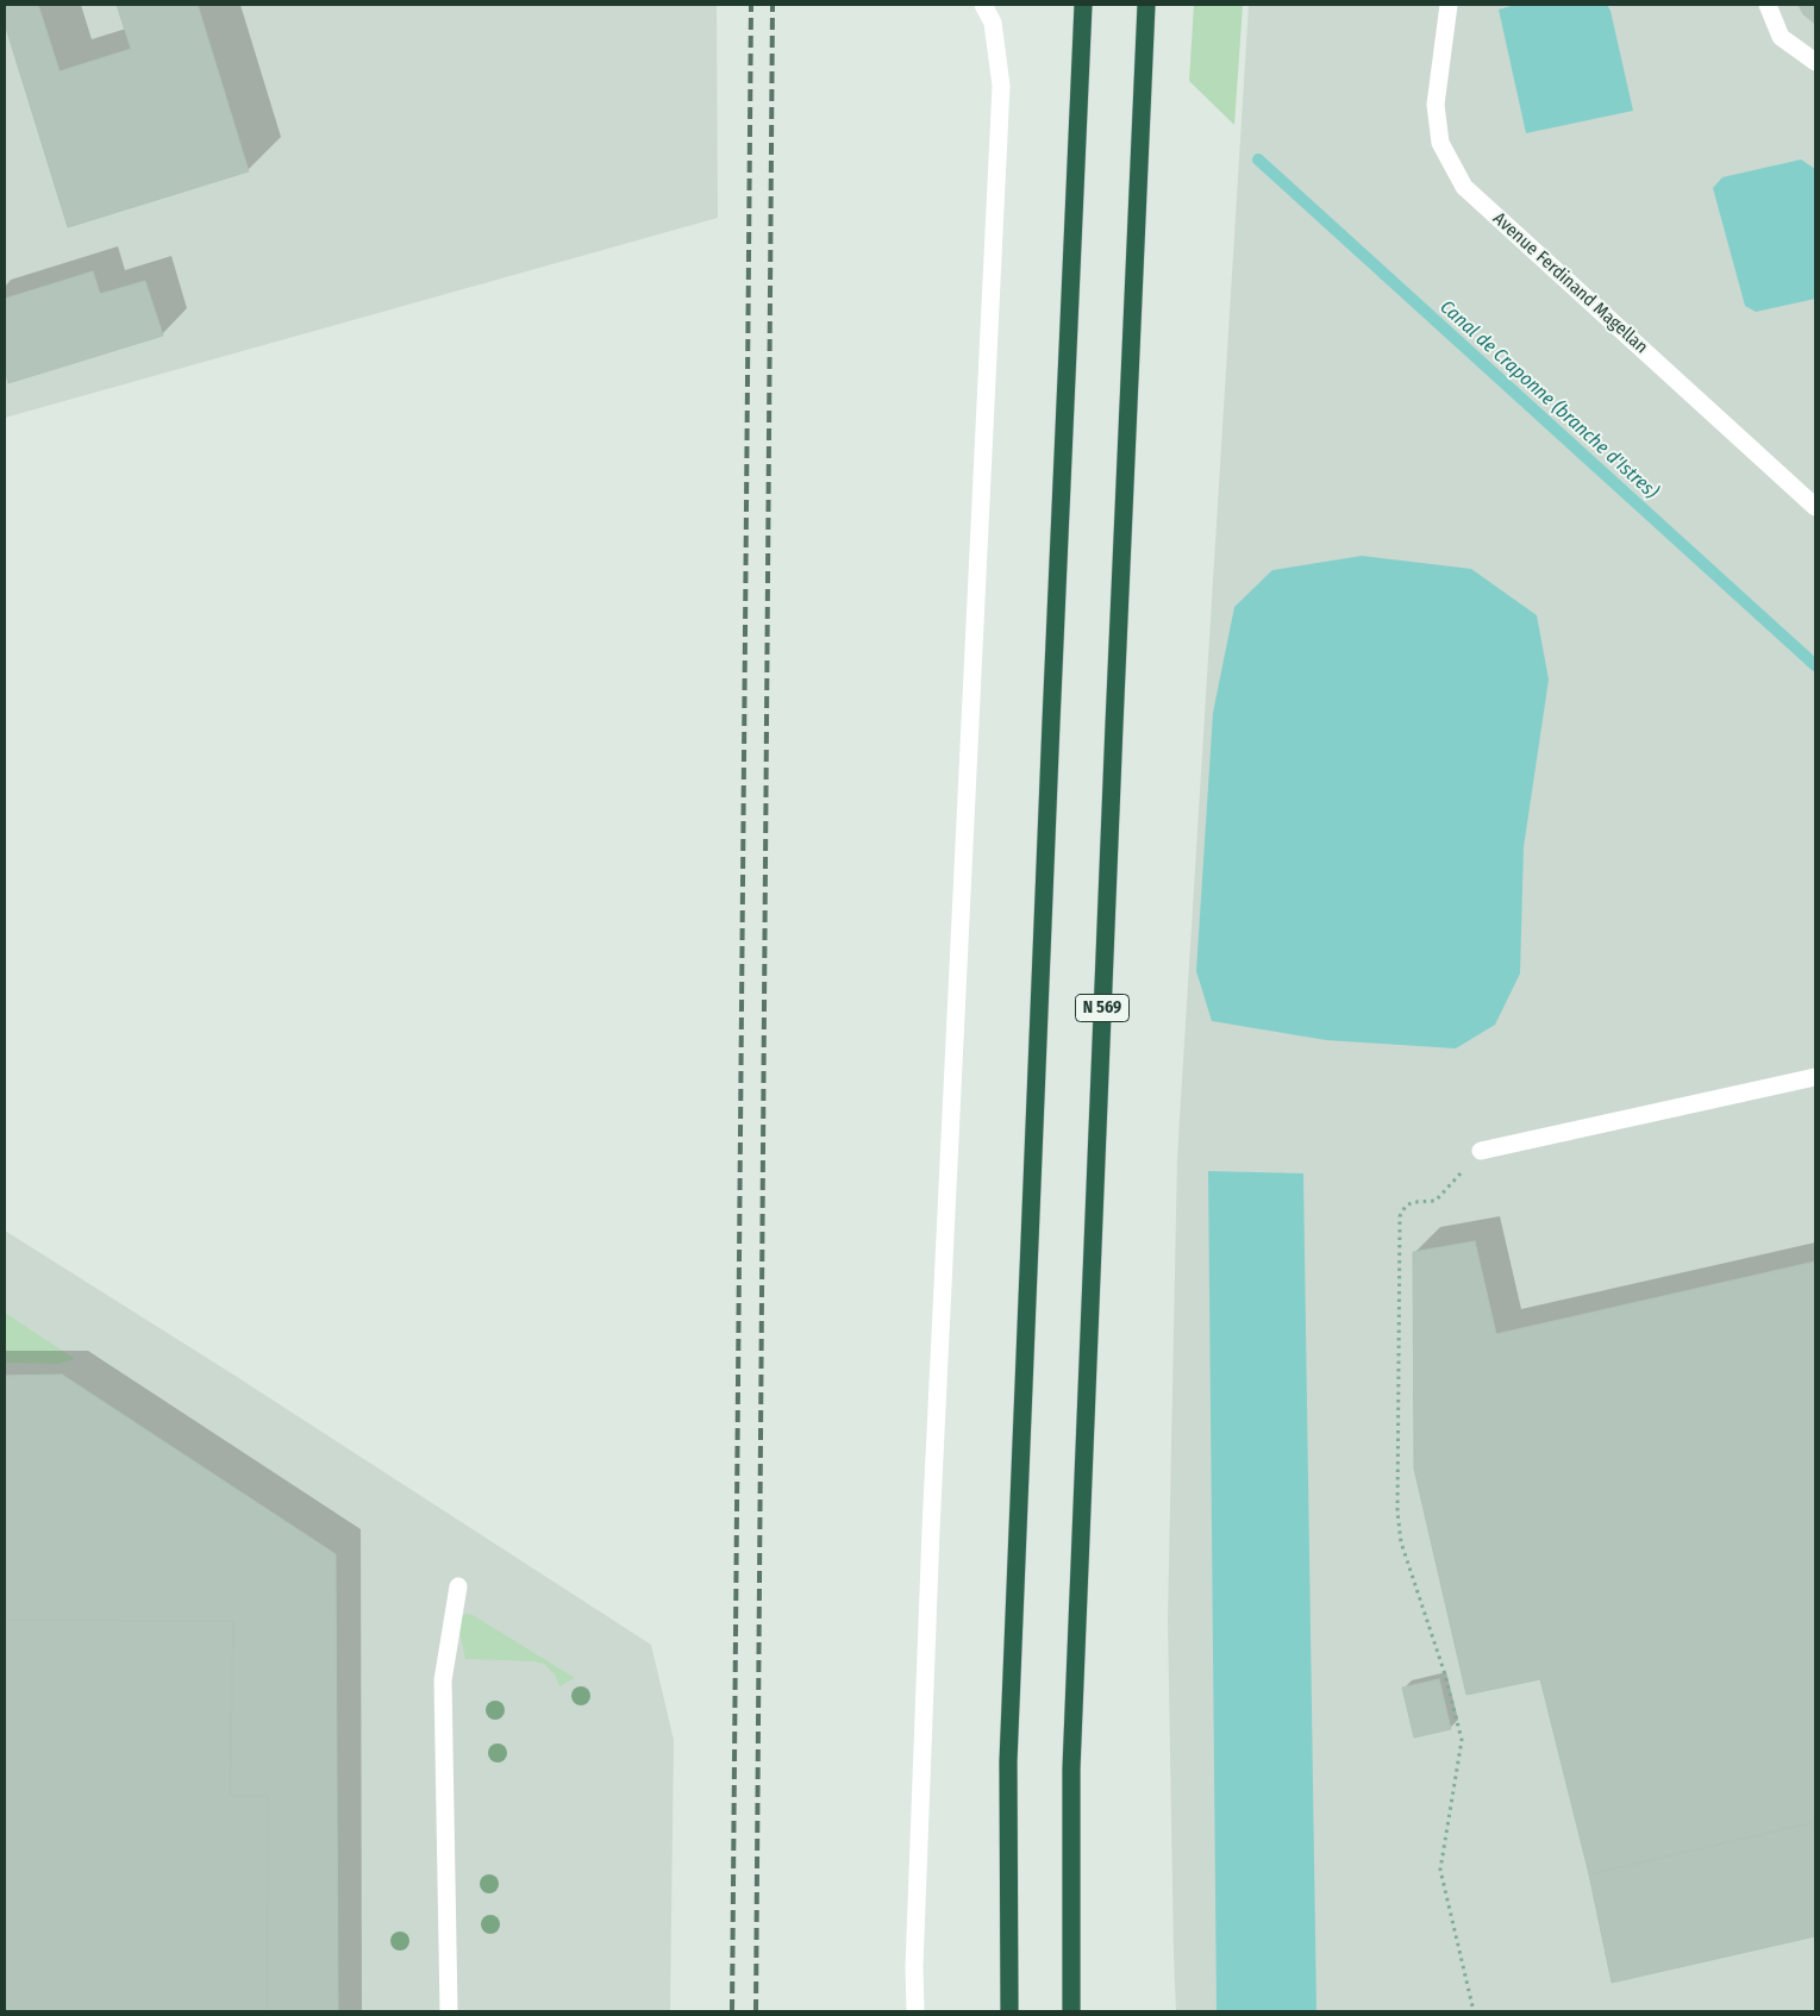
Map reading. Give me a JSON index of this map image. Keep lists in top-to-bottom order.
{
  "streets": {
    "highway": ["N 569"],
    "street": ["Avenue Ferdinand Magellan"]
  },
  "water": ["Canal de Craponne (branche d'Istres)"]
}
